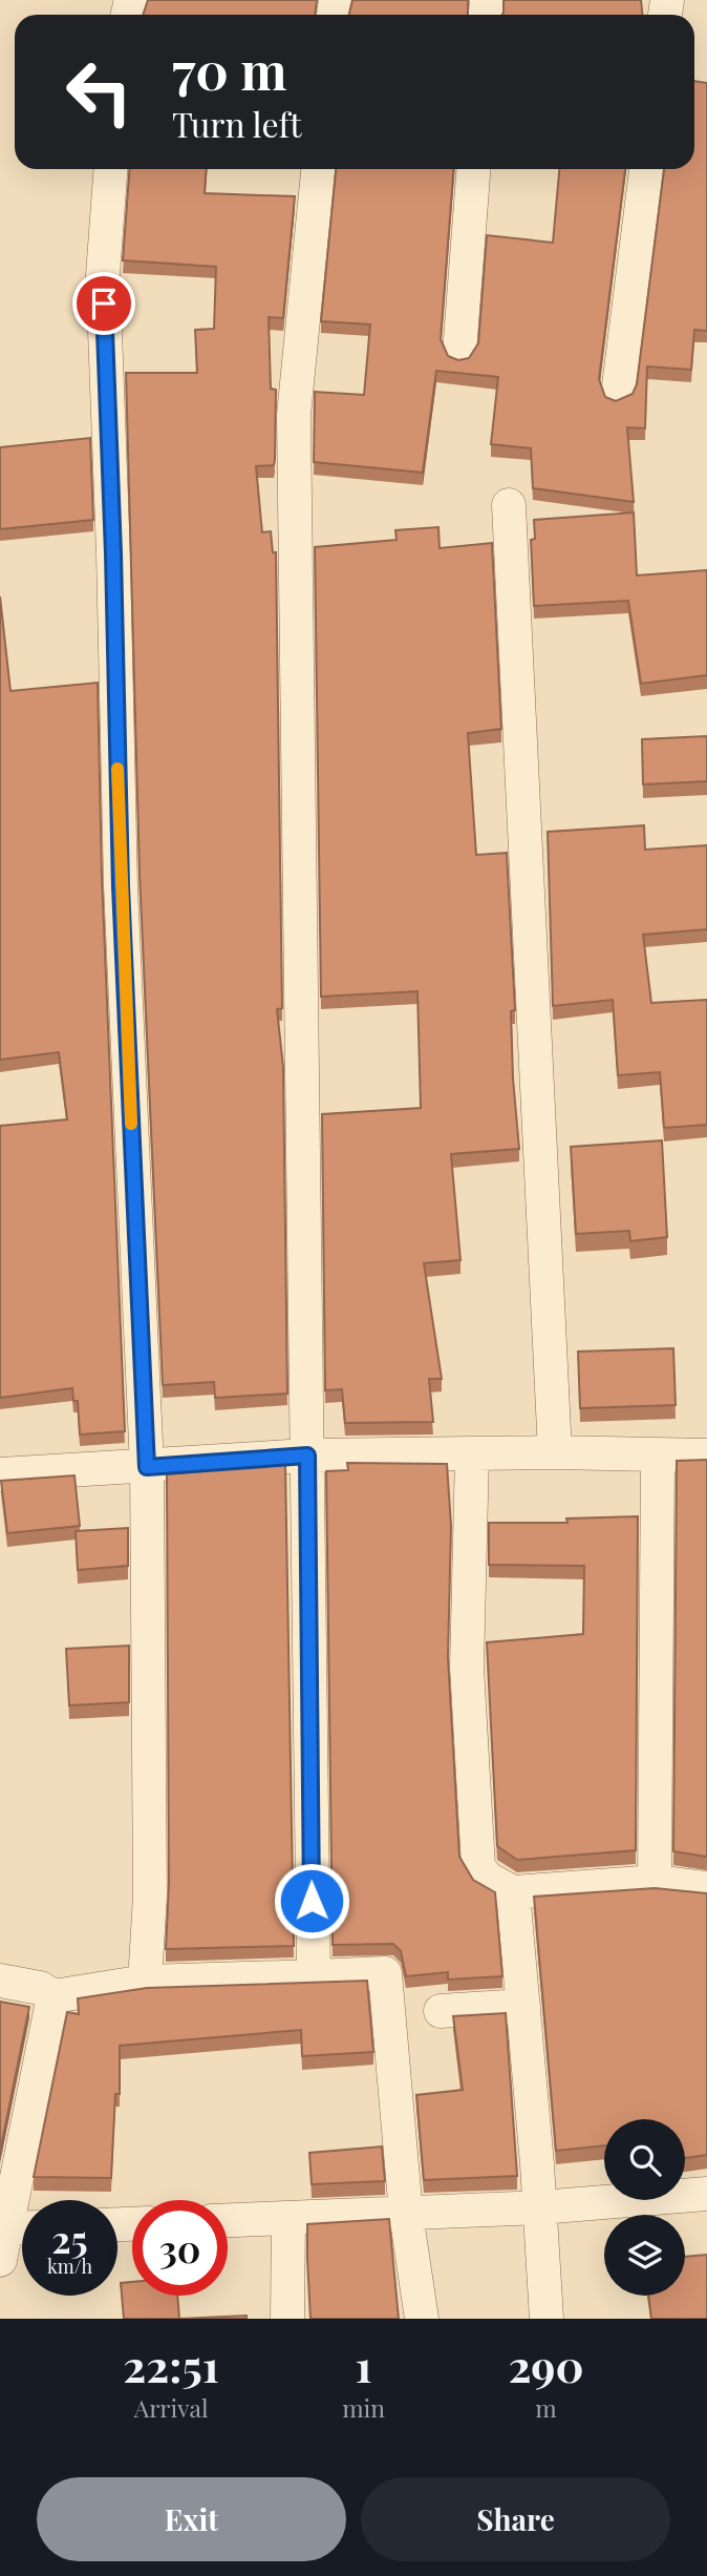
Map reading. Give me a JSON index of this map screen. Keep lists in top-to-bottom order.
{
  "page": {
    "turn": ["70 m", "Turn left"],
    "speed": "25 km/h",
    "limit": "30",
    "eta": [
      "22:51",
      "Arrival",
      "1",
      "min",
      "290",
      "m"
    ],
    "buttons": ["Exit", "Share"]
  }
}
